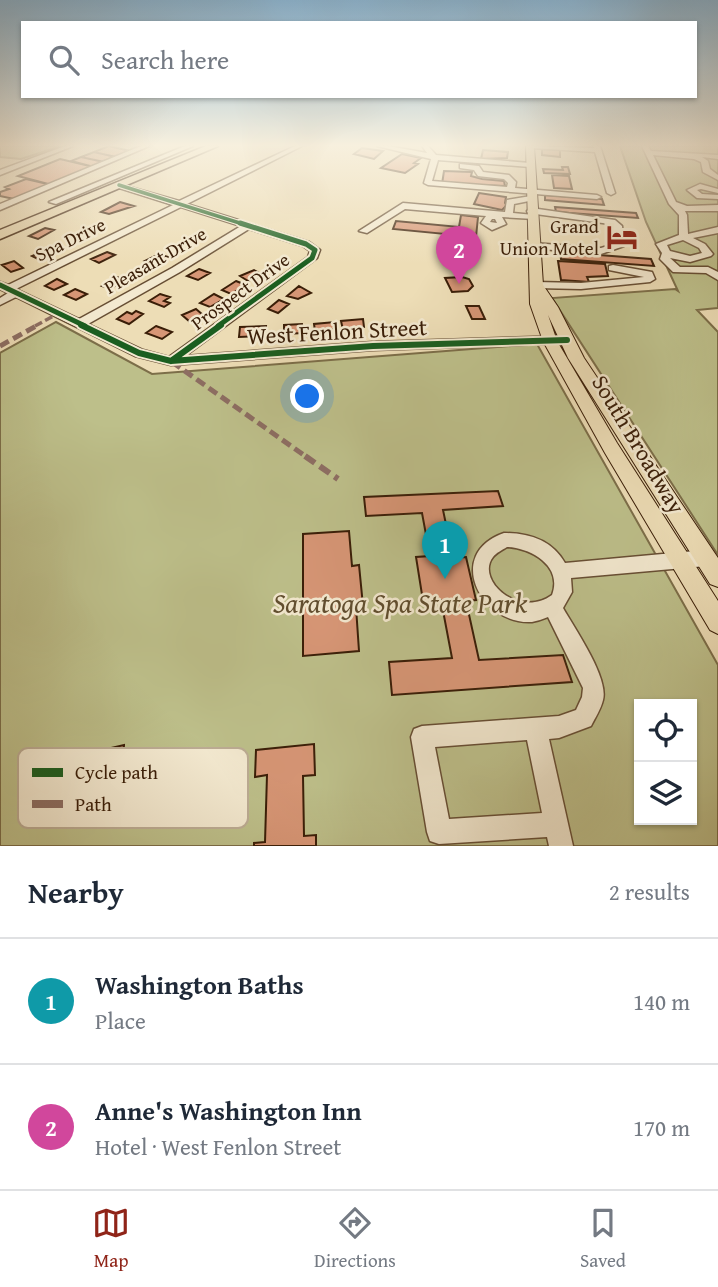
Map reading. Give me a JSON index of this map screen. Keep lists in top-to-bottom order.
{
  "streets": {
    "main road": ["South Broadway"],
    "street": [
      "Spa Drive",
      "Pleasant Drive",
      "Prospect Drive",
      "West Fenlon Street"
    ]
  },
  "crossings": [
    ["Spa Drive", "West Fenlon Street"],
    ["Pleasant Drive", "Prospect Drive"],
    ["Pleasant Drive", "West Fenlon Street"],
    ["Prospect Drive", "West Fenlon Street"],
    ["West Fenlon Street", "South Broadway"]
  ],
  "parks": ["Saratoga Spa State Park"],
  "places": {
    "hotel": ["Grand Union Motel"]
  },
  "legend": ["Cycle path", "Path"],
  "page": {
    "search": "Search here",
    "pins": ["2", "1"],
    "heading": ["Nearby", "2 results"],
    "list": [
      {
        "mark": "1",
        "name": "Washington Baths",
        "note": "Place",
        "value": "140 m"
      },
      {
        "mark": "2",
        "name": "Anne's Washington Inn",
        "note": "Hotel · West Fenlon Street",
        "value": "170 m"
      }
    ],
    "nav": ["Map", "Directions", "Saved"]
  }
}
